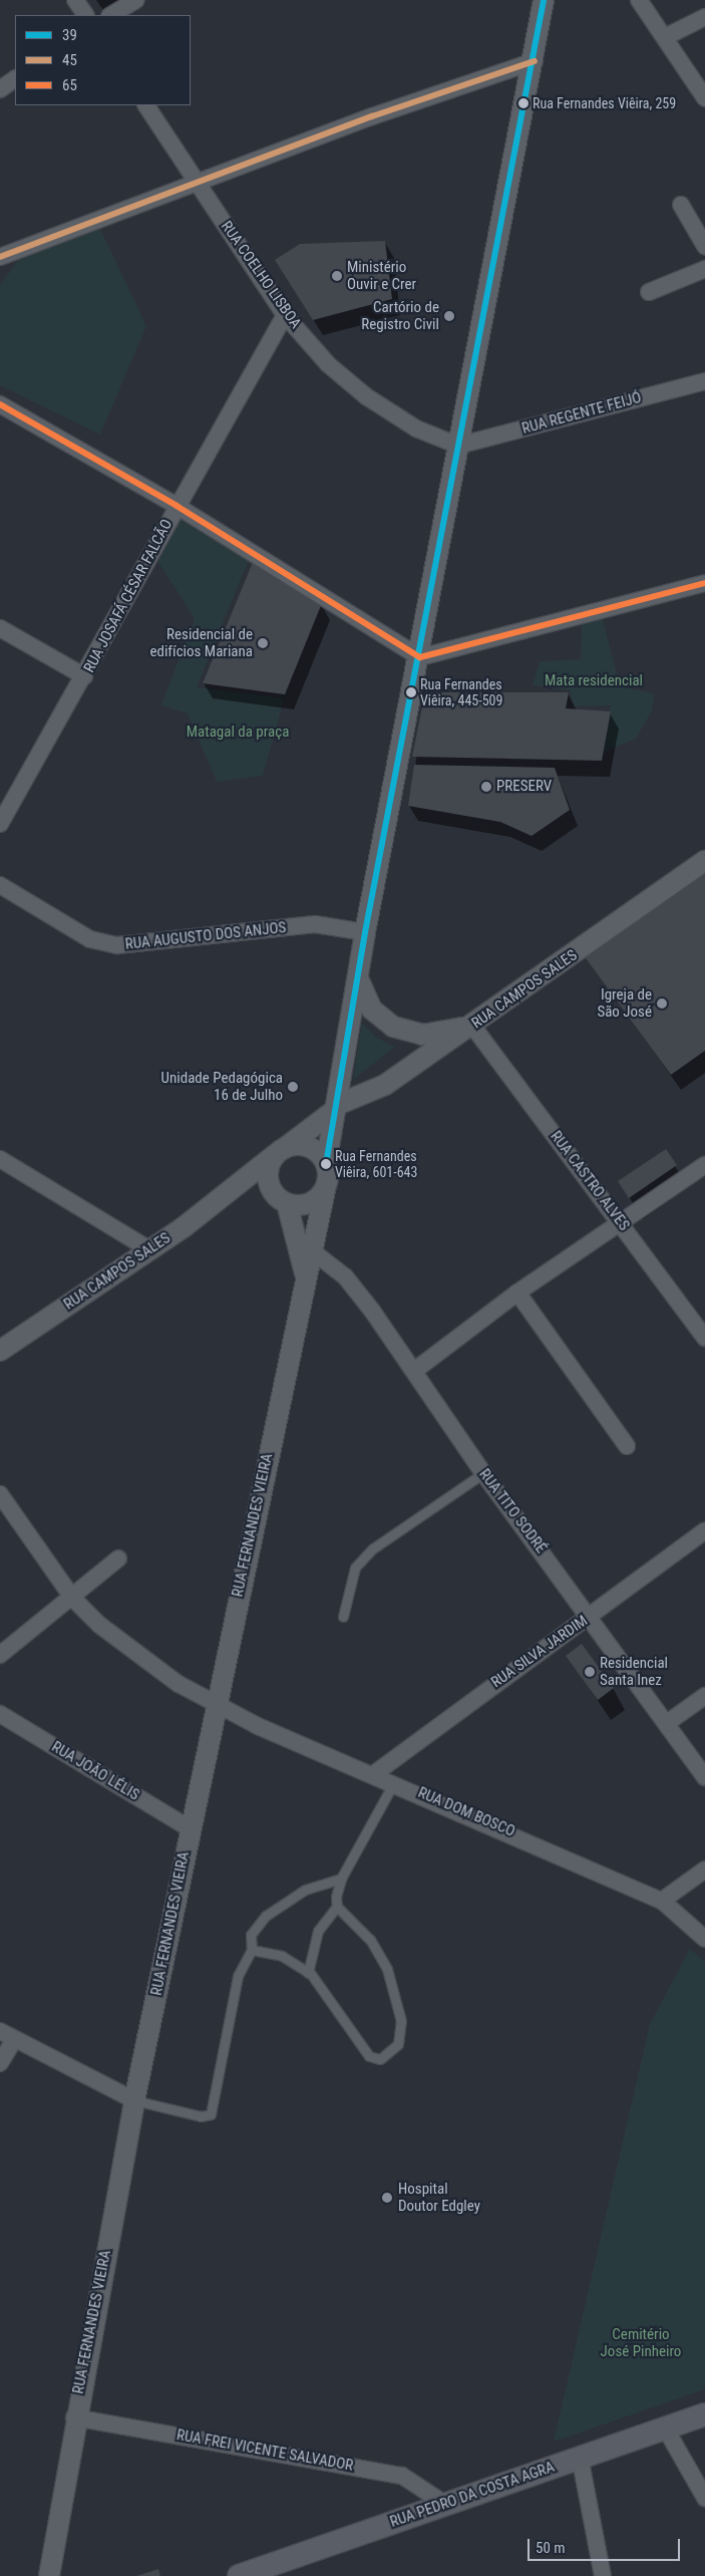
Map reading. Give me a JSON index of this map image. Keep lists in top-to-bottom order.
{
  "streets": {
    "main road": ["RUA PEDRO DA COSTA AGRA"],
    "street": [
      "RUA COELHO LISBOA",
      "RUA REGENTE FEIJÓ",
      "RUA JOSAFÁ CÉSAR FALCÃO",
      "RUA AUGUSTO DOS ANJOS",
      "RUA CAMPOS SALES",
      "RUA CASTRO ALVES",
      "RUA TITO SODRÉ",
      "RUA FERNANDES VIEIRA",
      "RUA SILVA JARDIM",
      "RUA JOÃO LÉLIS",
      "RUA DOM BOSCO",
      "RUA FREI VICENTE SALVADOR"
    ]
  },
  "crossings": [
    ["RUA COELHO LISBOA", "RUA REGENTE FEIJÓ"],
    ["RUA COELHO LISBOA", "RUA JOSAFÁ CÉSAR FALCÃO"],
    ["RUA CAMPOS SALES", "RUA CASTRO ALVES"],
    ["RUA CAMPOS SALES", "RUA FERNANDES VIEIRA"],
    ["RUA TITO SODRÉ", "RUA FERNANDES VIEIRA"],
    ["RUA TITO SODRÉ", "RUA SILVA JARDIM"],
    ["RUA FERNANDES VIEIRA", "RUA JOÃO LÉLIS"],
    ["RUA FERNANDES VIEIRA", "RUA DOM BOSCO"],
    ["RUA FERNANDES VIEIRA", "RUA FREI VICENTE SALVADOR"],
    ["RUA SILVA JARDIM", "RUA DOM BOSCO"],
    ["RUA FREI VICENTE SALVADOR", "RUA PEDRO DA COSTA AGRA"]
  ],
  "parks": ["Mata residencial", "Matagal da praça", "Cemitério José Pinheiro"],
  "places": [
    "Rua Fernandes Viêira, 259",
    "Ministério Ouvir e Crer",
    "Cartório de Registro Civil",
    "Residencial de edifícios Mariana",
    "Rua Fernandes Viêira, 445-509",
    "PRESERV",
    "Igreja de São José",
    "Unidade Pedagógica 16 de Julho",
    "Rua Fernandes Viêira, 601-643",
    "Residencial Santa Inez",
    "Hospital Doutor Edgley"
  ],
  "lines": ["transit line 39", "transit line 45", "transit line 65"],
  "legend": ["39", "45", "65"],
  "scale_bar": "50 m"
}
